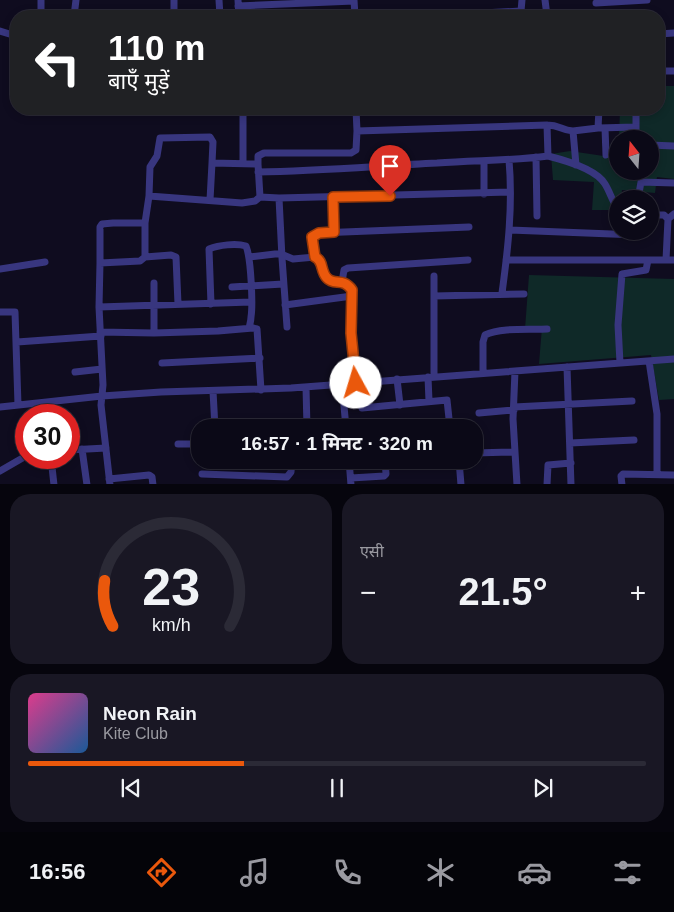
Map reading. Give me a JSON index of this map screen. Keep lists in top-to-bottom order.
{
  "north": "top",
  "page": {
    "turn": ["110 m", "बाएँ मुड़ें"],
    "limit": "30",
    "trip": "16:57 · 1 मिनट · 320 m",
    "tile": "एसी",
    "heat": ["−", "21.5°", "+"],
    "song": ["Neon Rain", "Kite Club"],
    "tabs": "16:56",
    "gauge": ["23", "km/h"]
  }
}
